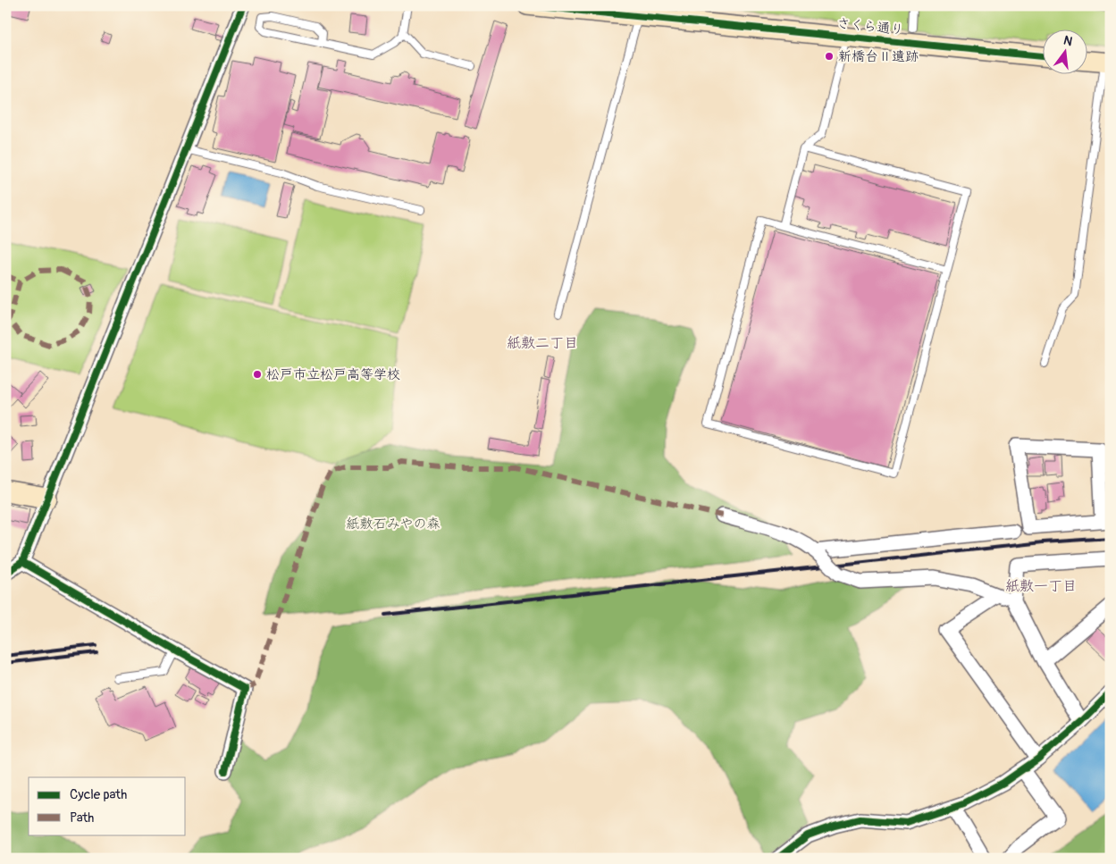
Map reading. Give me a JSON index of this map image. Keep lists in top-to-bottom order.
{
  "streets": {
    "street": ["さくら通り"]
  },
  "districts": ["紙敷二丁目", "紙敷一丁目"],
  "parks": ["紙敷石みやの森"],
  "places": ["新橋台Ⅱ遺跡", "松戸市立松戸高等学校"],
  "legend": ["Cycle path", "Path"],
  "north": "top"
}
